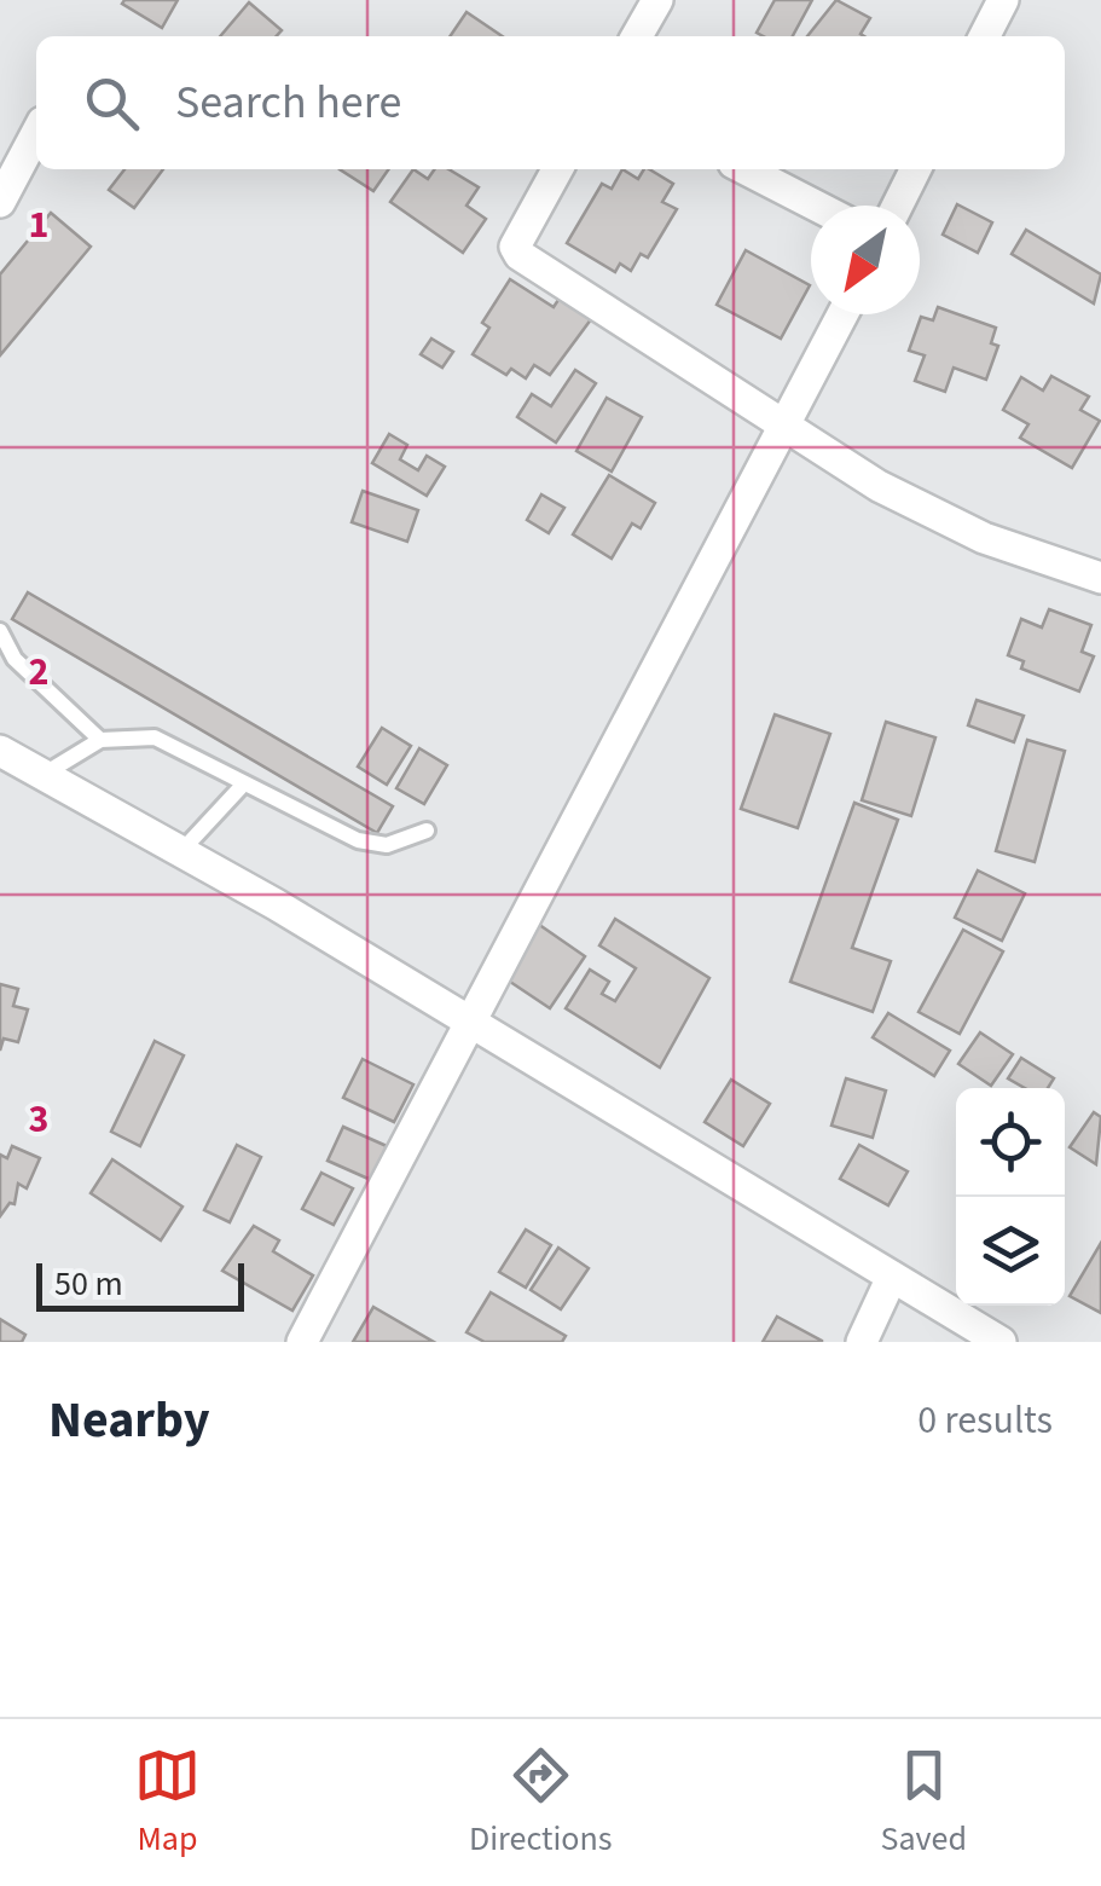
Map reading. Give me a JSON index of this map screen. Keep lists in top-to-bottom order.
{
  "scale_bar": "50 m",
  "north": "bottom left",
  "page": {
    "search": "Search here",
    "scale": "50 m",
    "heading": ["Nearby", "0 results"],
    "nav": ["Map", "Directions", "Saved"]
  },
  "grid": {
    "rows": ["1", "2", "3"]
  }
}
